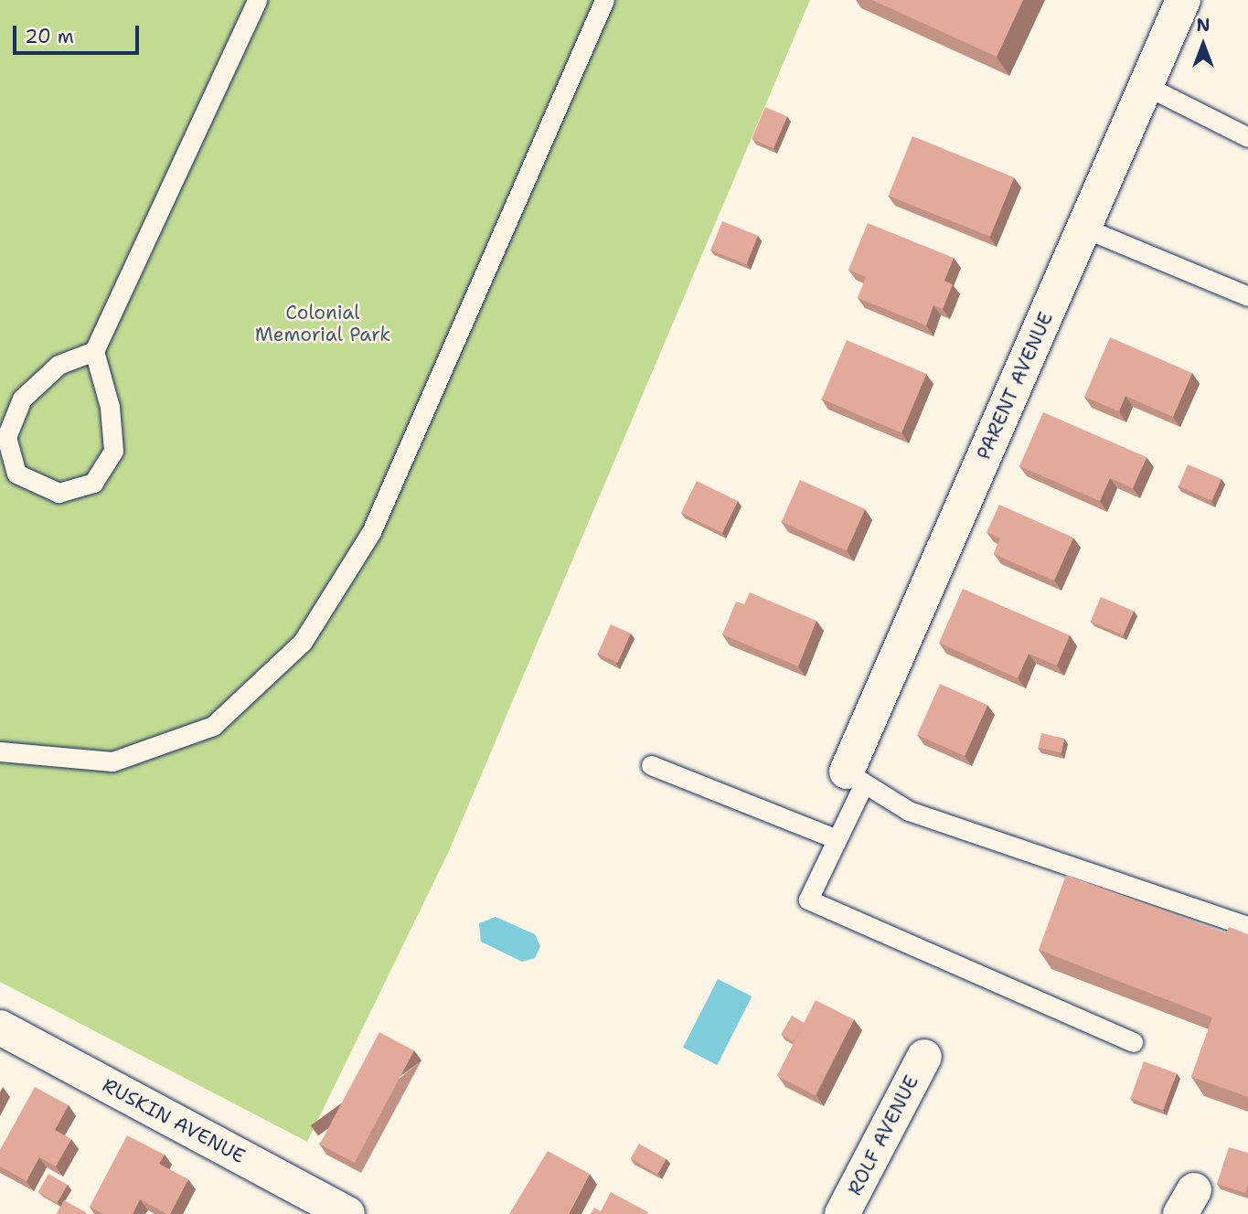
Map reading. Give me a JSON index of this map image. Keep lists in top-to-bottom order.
{
  "streets": {
    "street": ["PARENT AVENUE", "RUSKIN AVENUE", "ROLF AVENUE"]
  },
  "parks": ["Colonial Memorial Park"],
  "scale_bar": "20 m",
  "north": "top"
}
